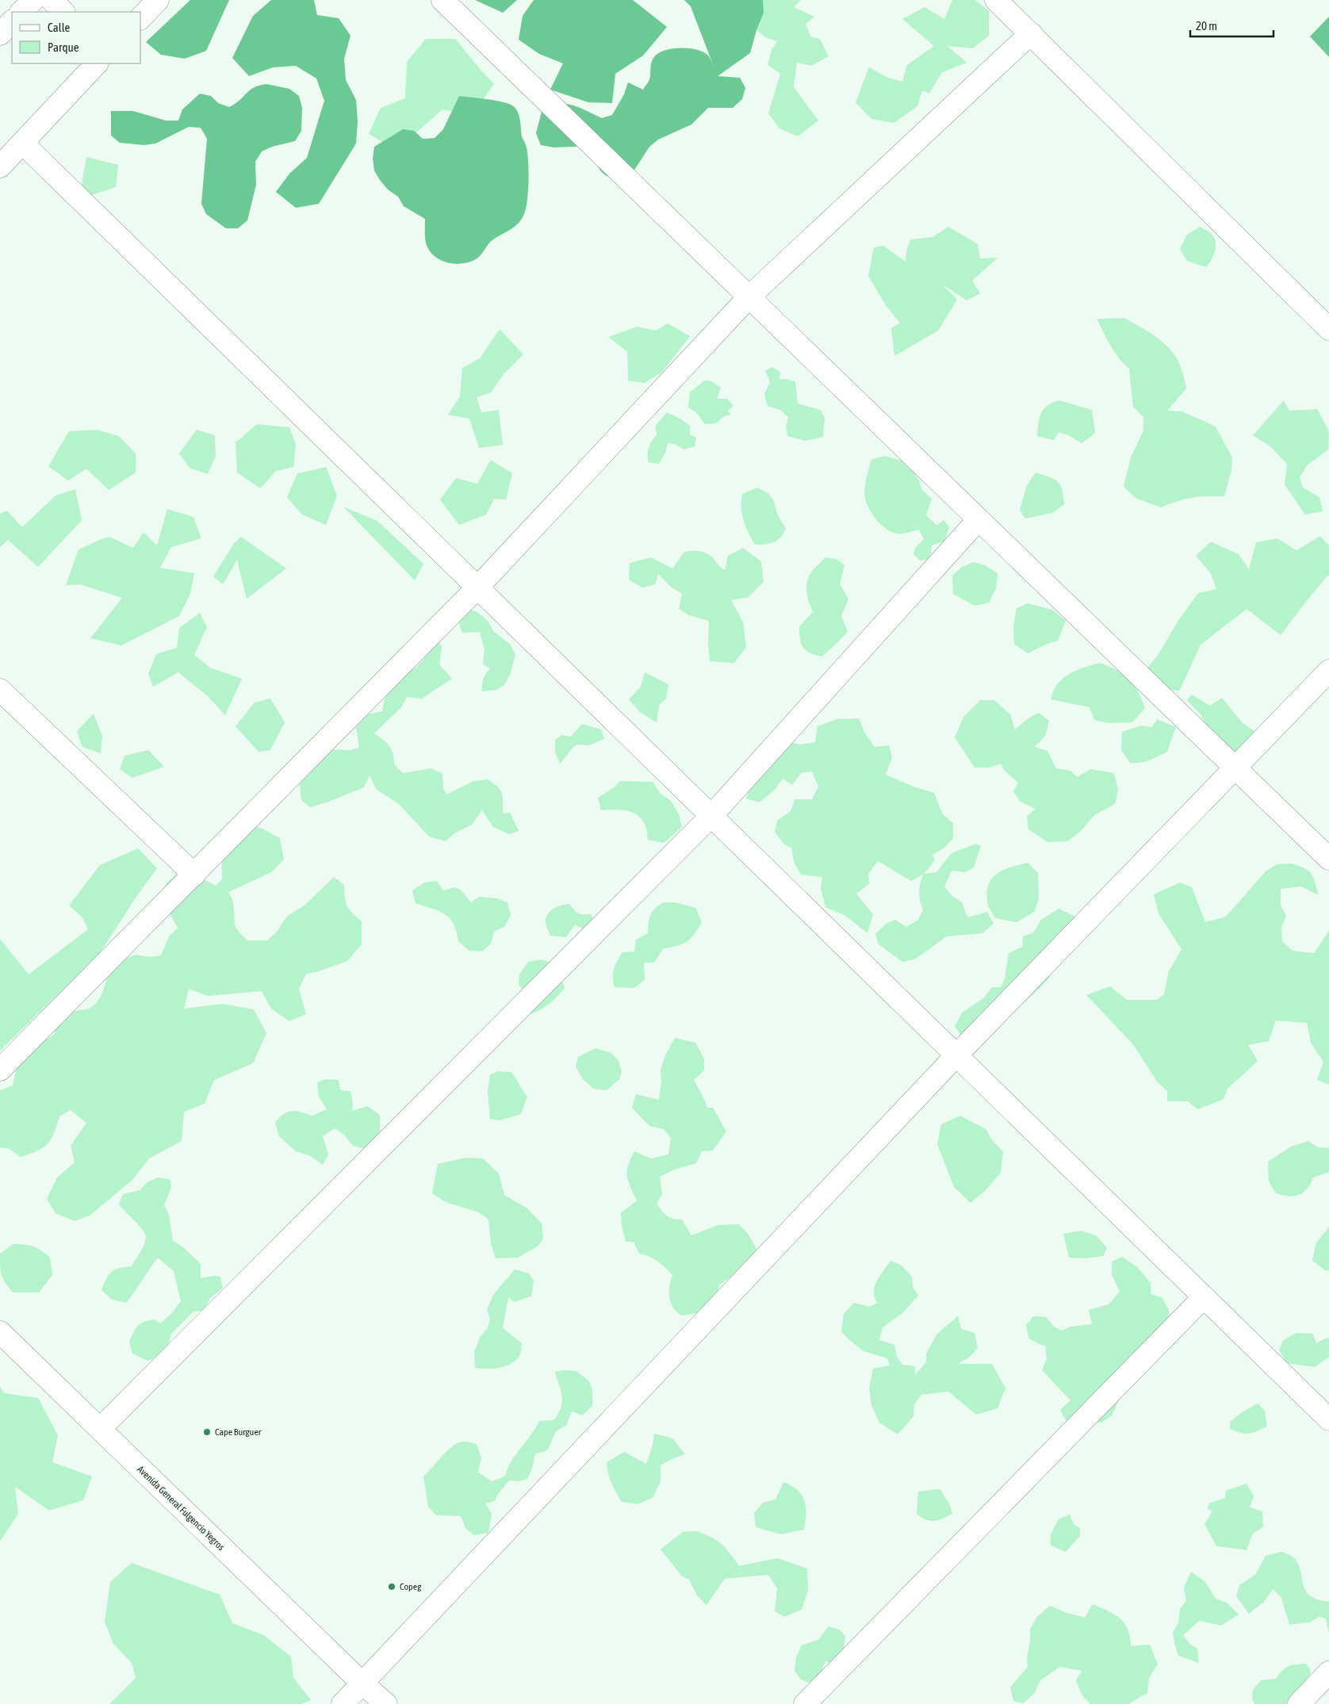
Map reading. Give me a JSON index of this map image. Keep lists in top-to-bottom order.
{
  "streets": {
    "street": ["Avenida General Fulgencio Yegros"]
  },
  "places": ["Cape Burguer", "Copeg"],
  "legend": ["Calle", "Parque"],
  "scale_bar": "20 m"
}
